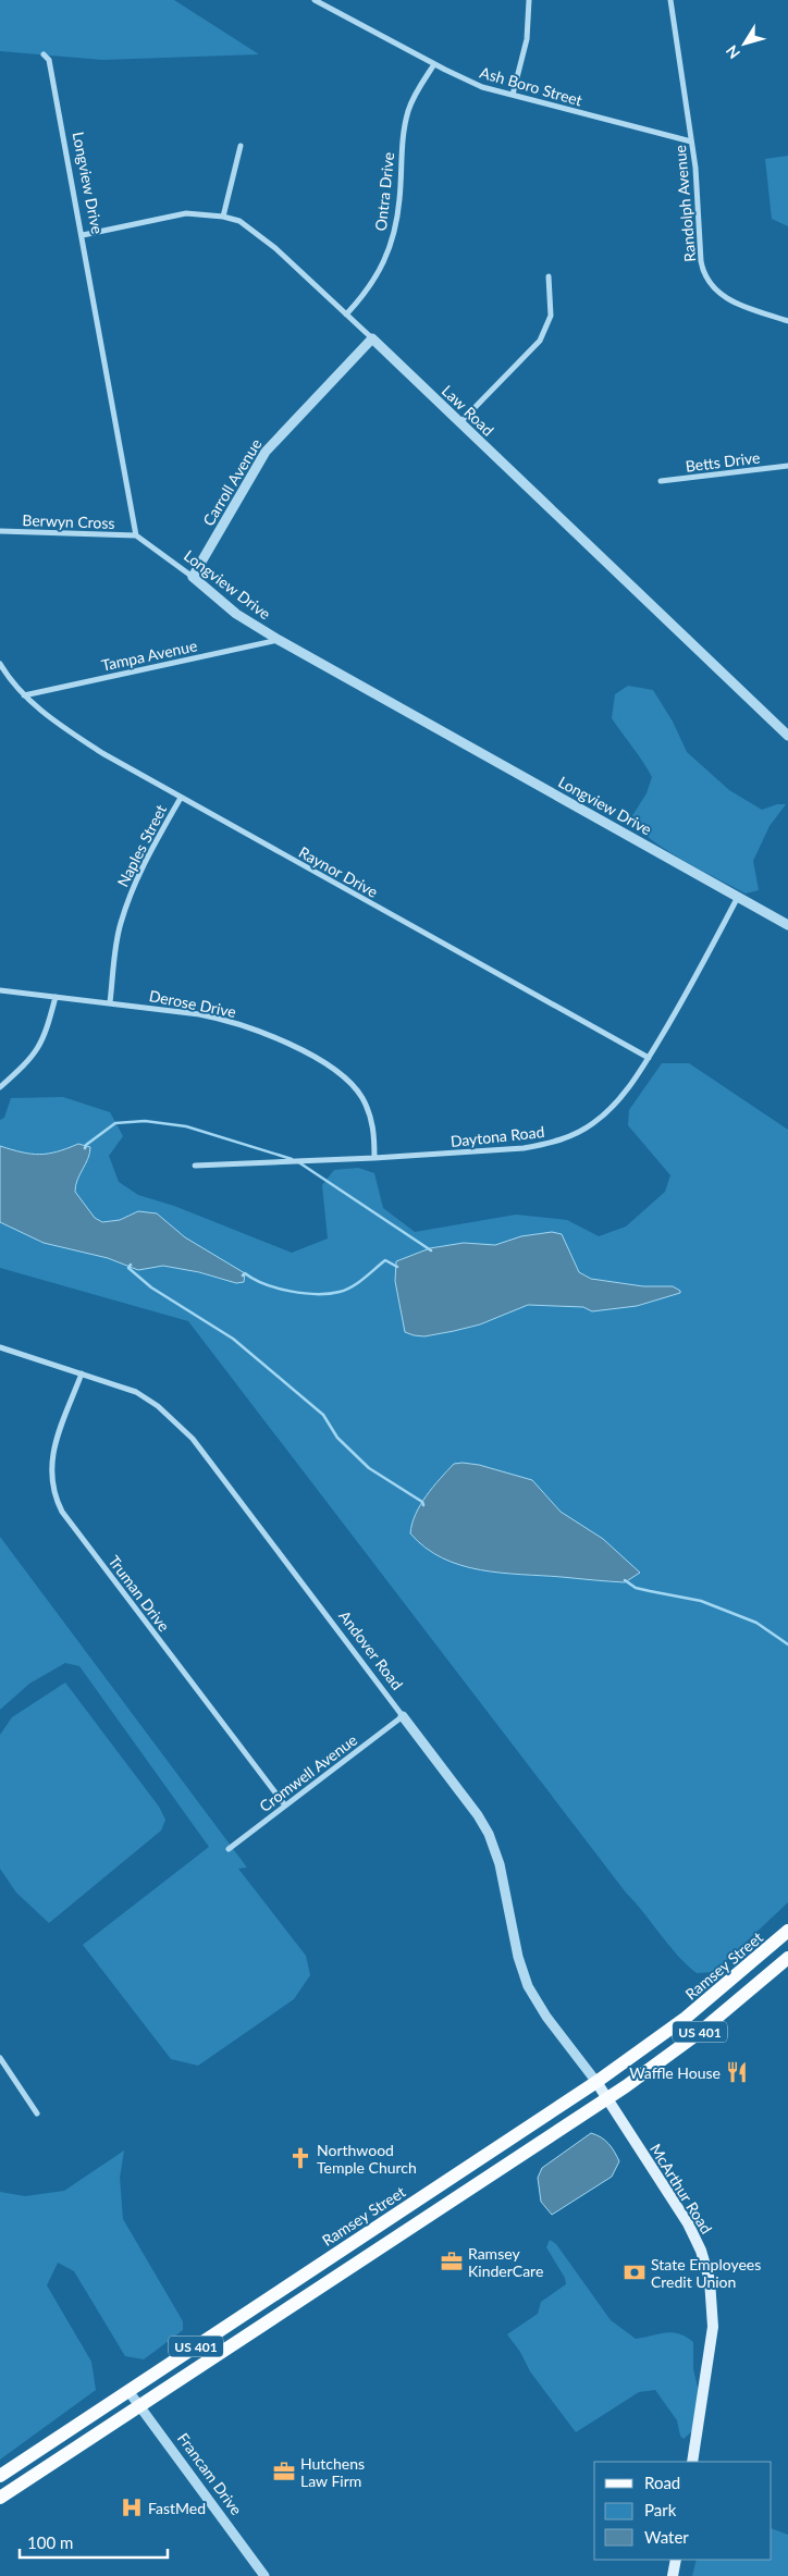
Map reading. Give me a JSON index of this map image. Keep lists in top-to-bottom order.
{
  "streets": {
    "main road": ["Ramsey Street", "US 401", "McArthur Road"],
    "street": [
      "Ash Boro Street",
      "Longview Drive",
      "Ontra Drive",
      "Randolph Avenue",
      "Law Road",
      "Betts Drive",
      "Carroll Avenue",
      "Berwyn Cross",
      "Tampa Avenue",
      "Naples Street",
      "Raynor Drive",
      "Derose Drive",
      "Daytona Road",
      "Truman Drive",
      "Andover Road",
      "Cromwell Avenue",
      "Francam Drive"
    ]
  },
  "crossings": [
    ["Ash Boro Street", "Ontra Drive"],
    ["Ash Boro Street", "Randolph Avenue"],
    ["Longview Drive", "Law Road"],
    ["Longview Drive", "Carroll Avenue"],
    ["Longview Drive", "Berwyn Cross"],
    ["Longview Drive", "Tampa Avenue"],
    ["Longview Drive", "Daytona Road"],
    ["Ontra Drive", "Law Road"],
    ["Law Road", "Carroll Avenue"],
    ["Tampa Avenue", "Raynor Drive"],
    ["Naples Street", "Raynor Drive"],
    ["Naples Street", "Derose Drive"],
    ["Raynor Drive", "Daytona Road"],
    ["Derose Drive", "Daytona Road"],
    ["Truman Drive", "Andover Road"],
    ["Truman Drive", "Cromwell Avenue"],
    ["Andover Road", "Cromwell Avenue"],
    ["Andover Road", "Ramsey Street"],
    ["Andover Road", "McArthur Road"],
    ["Ramsey Street", "McArthur Road"],
    ["Ramsey Street", "Francam Drive"],
    ["US 401", "McArthur Road"],
    ["US 401", "Francam Drive"]
  ],
  "places": {
    "restaurant": ["Waffle House"],
    "church": ["Northwood Temple Church"],
    "office": ["Ramsey KinderCare", "Hutchens Law Firm"],
    "bank": ["State Employees Credit Union"],
    "hospital": ["FastMed"]
  },
  "legend": ["Road", "Park", "Water"],
  "scale_bar": "100 m",
  "north": "bottom left"
}
